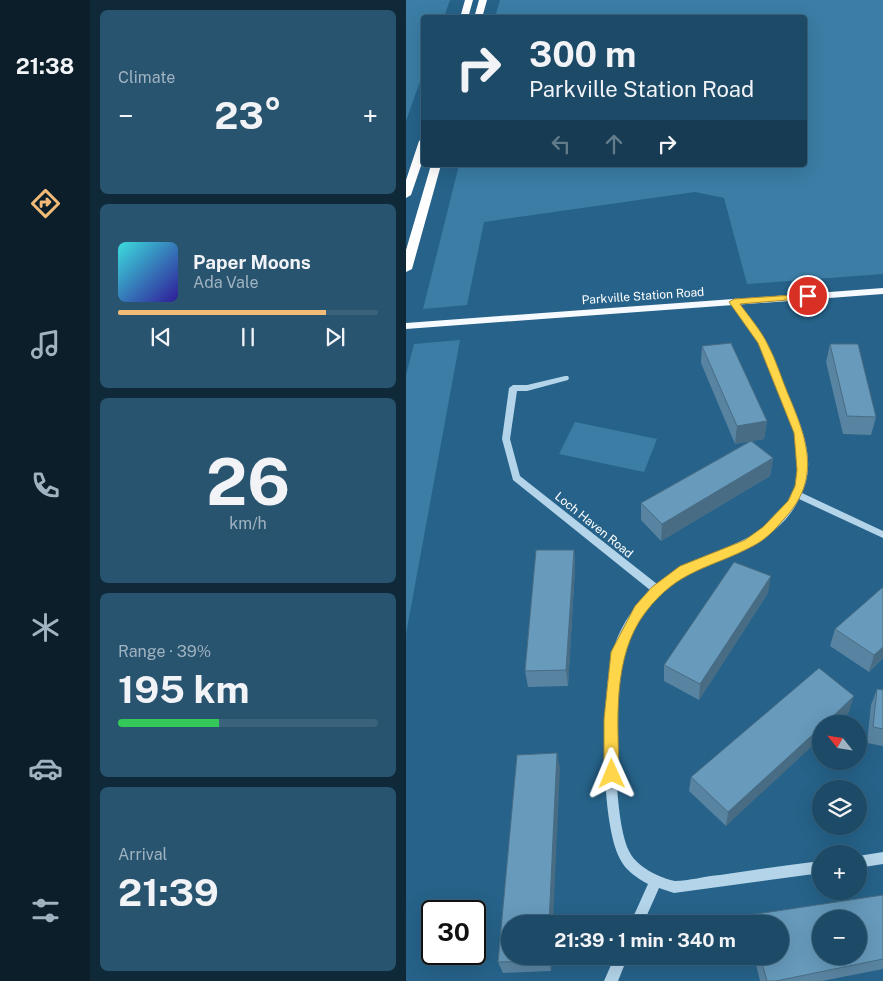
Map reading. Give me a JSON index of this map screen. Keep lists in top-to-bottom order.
{
  "streets": {
    "main road": ["Parkville Station Road"],
    "street": ["Loch Haven Road"]
  },
  "north": "top left",
  "page": {
    "tabs": "21:38",
    "tile": [
      "Climate",
      ["26", "km/h"],
      ["Range · 39%", "195 km"],
      ["Arrival", "21:39"]
    ],
    "turn": ["300 m", "Parkville Station Road"],
    "heat": ["−", "23°", "+"],
    "song": ["Paper Moons", "Ada Vale"],
    "map_buttons": ["+", "−"],
    "limit": "30",
    "trip": "21:39 · 1 min · 340 m"
  }
}
